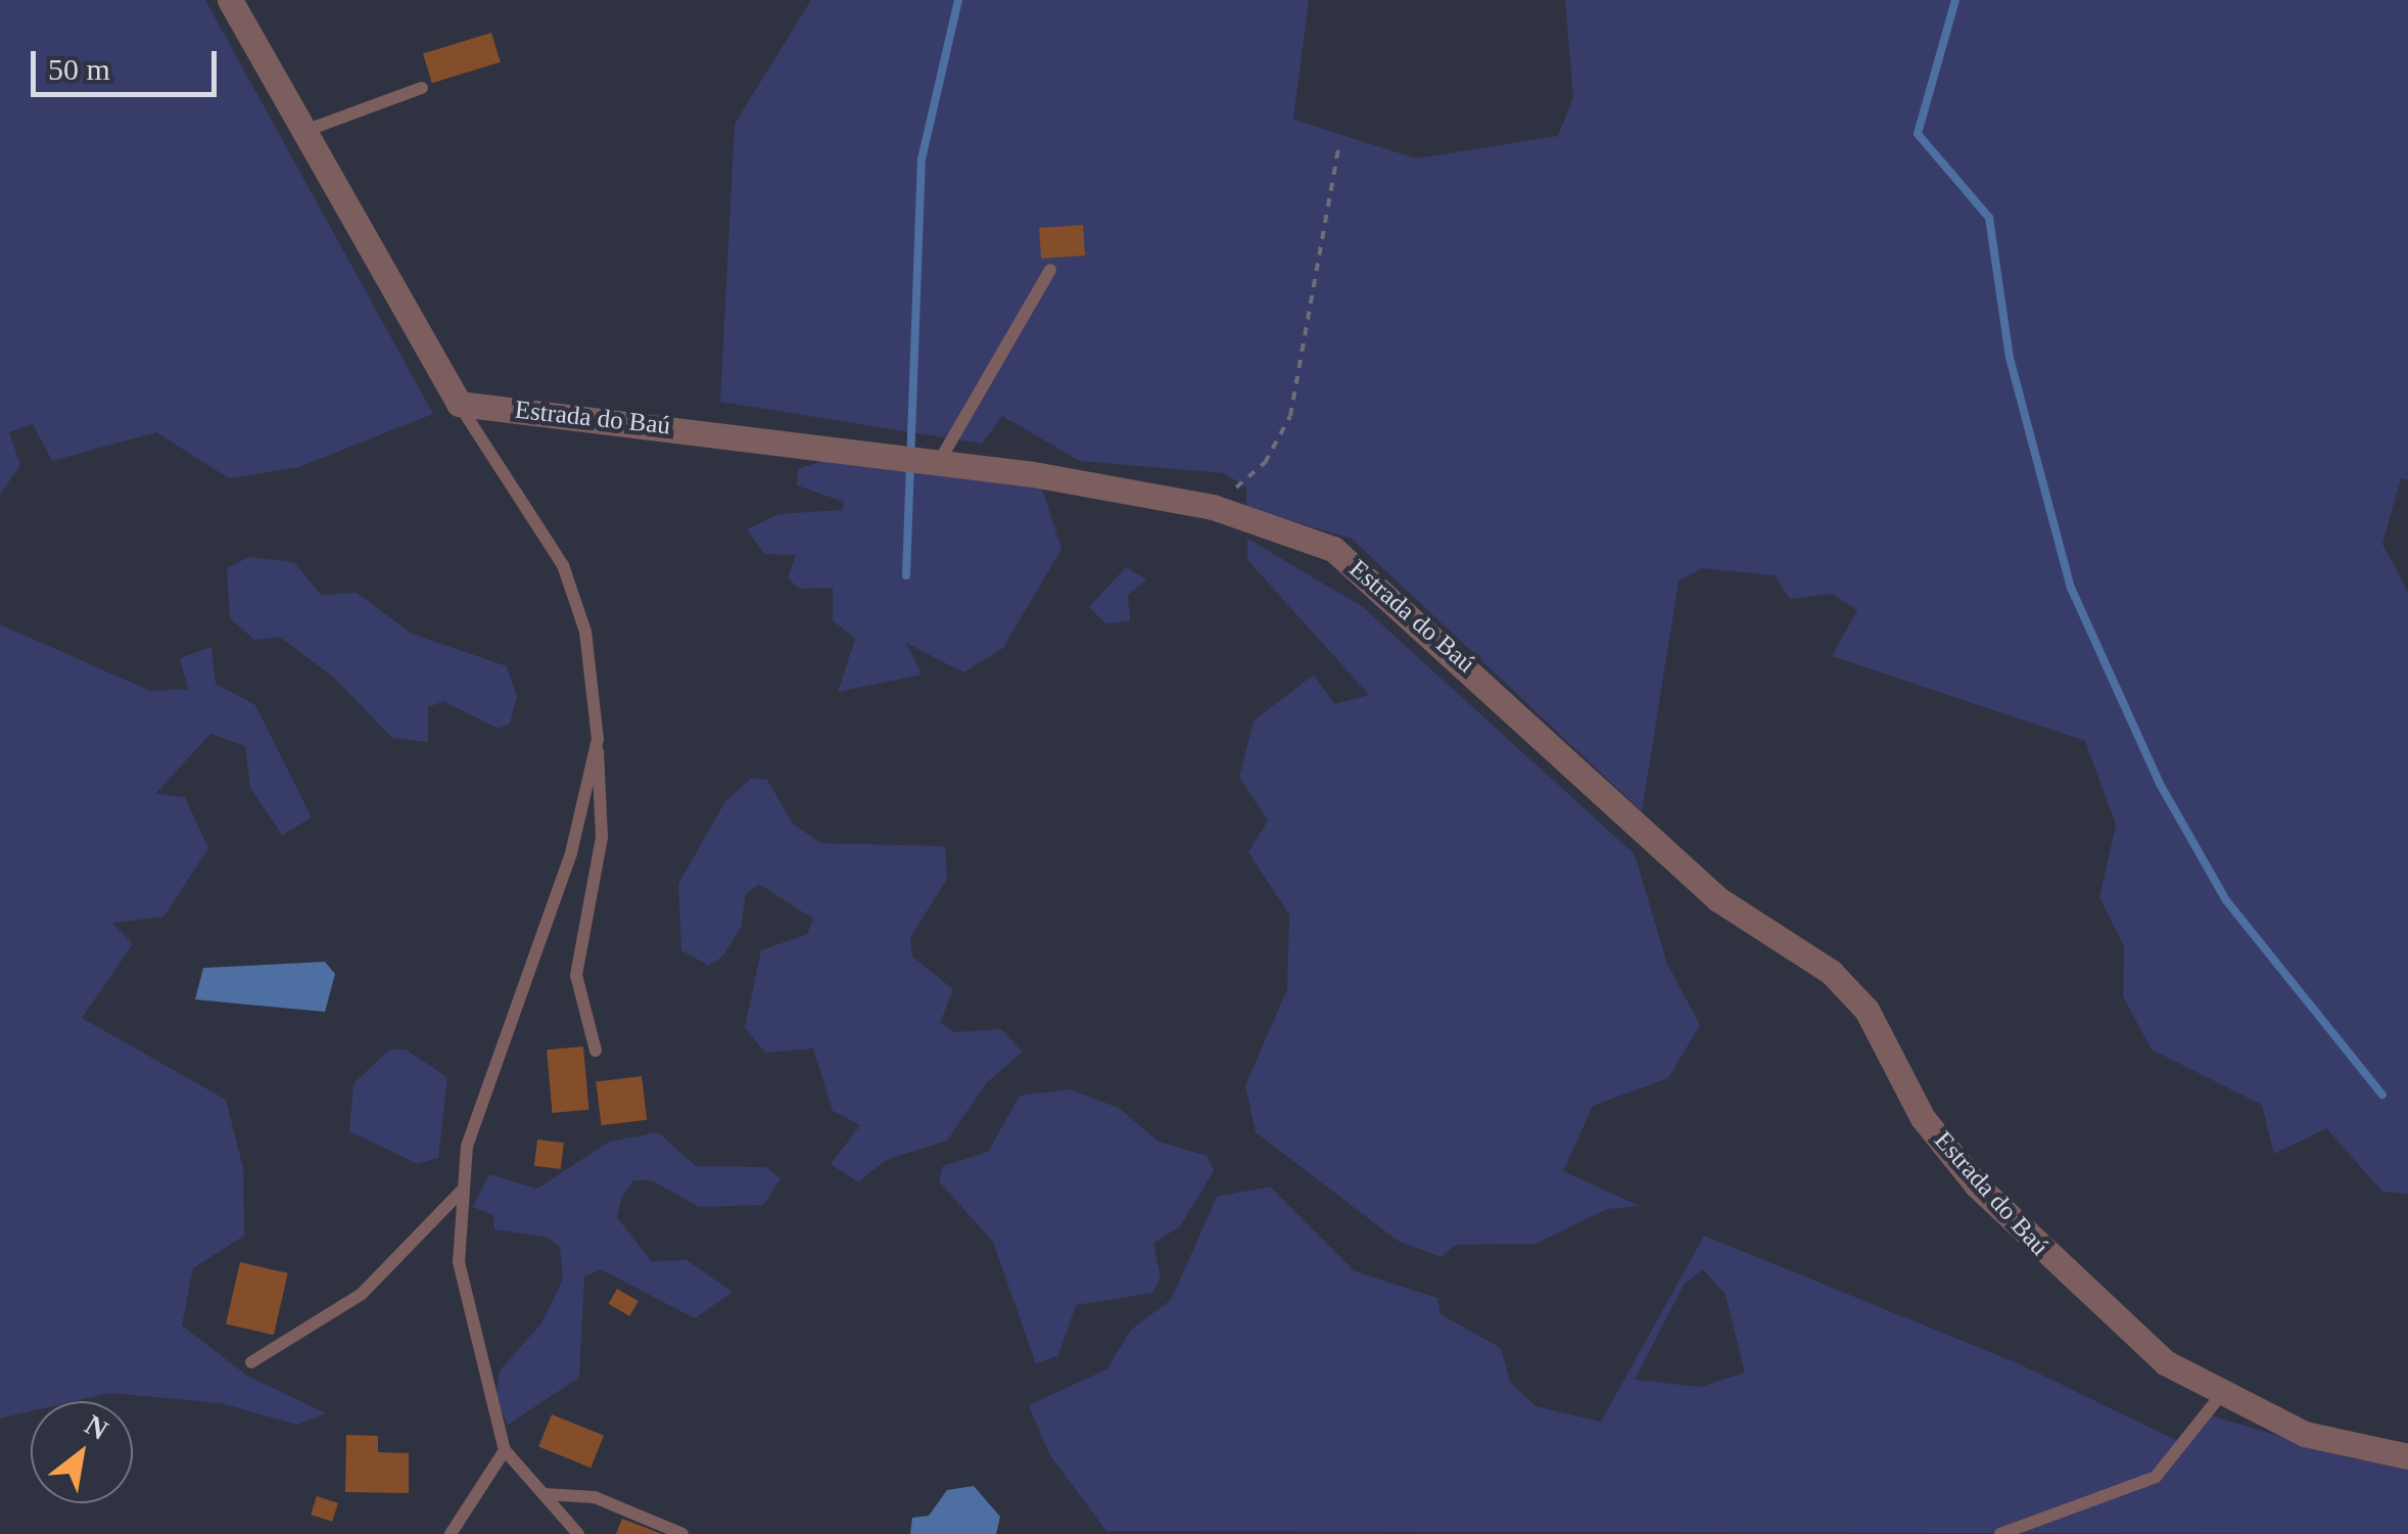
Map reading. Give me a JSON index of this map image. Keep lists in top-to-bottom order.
{
  "streets": {
    "street": ["Estrada do Baú"]
  },
  "scale_bar": "50 m",
  "north": "top right"
}
